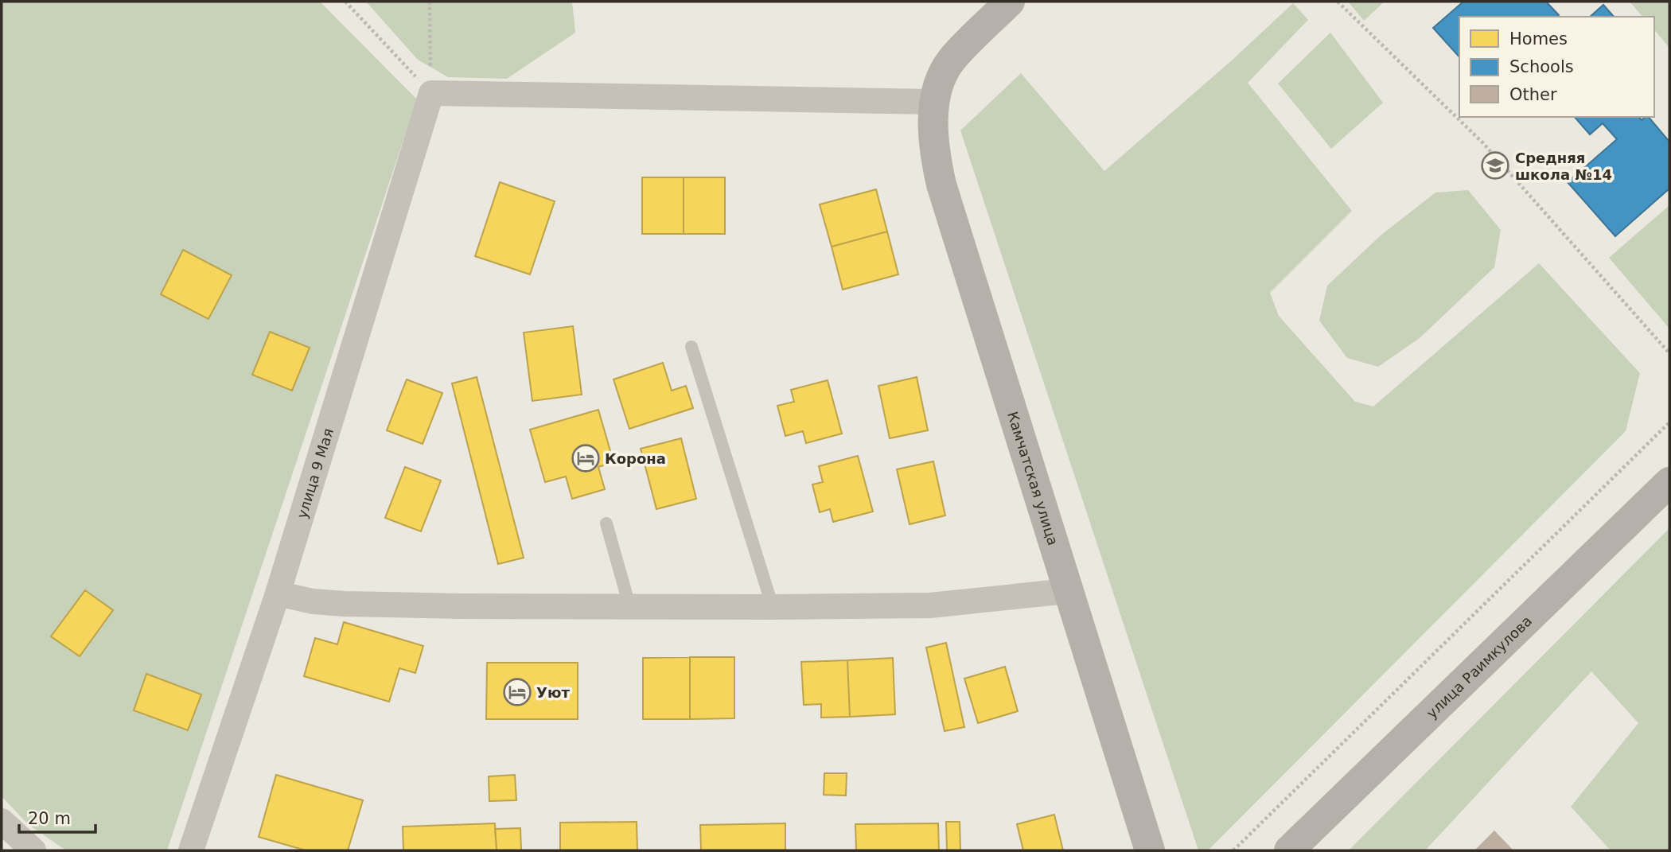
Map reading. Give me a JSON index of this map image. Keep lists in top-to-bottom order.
{
  "streets": {
    "street": ["улица 9 Мая", "Камчатская улица", "улица Раимкулова"]
  },
  "places": {
    "school or university": ["Средняя школа №14"],
    "hotel": ["Корона", "Уют"]
  },
  "legend": ["Homes", "Schools", "Other"],
  "scale_bar": "20 m"
}
